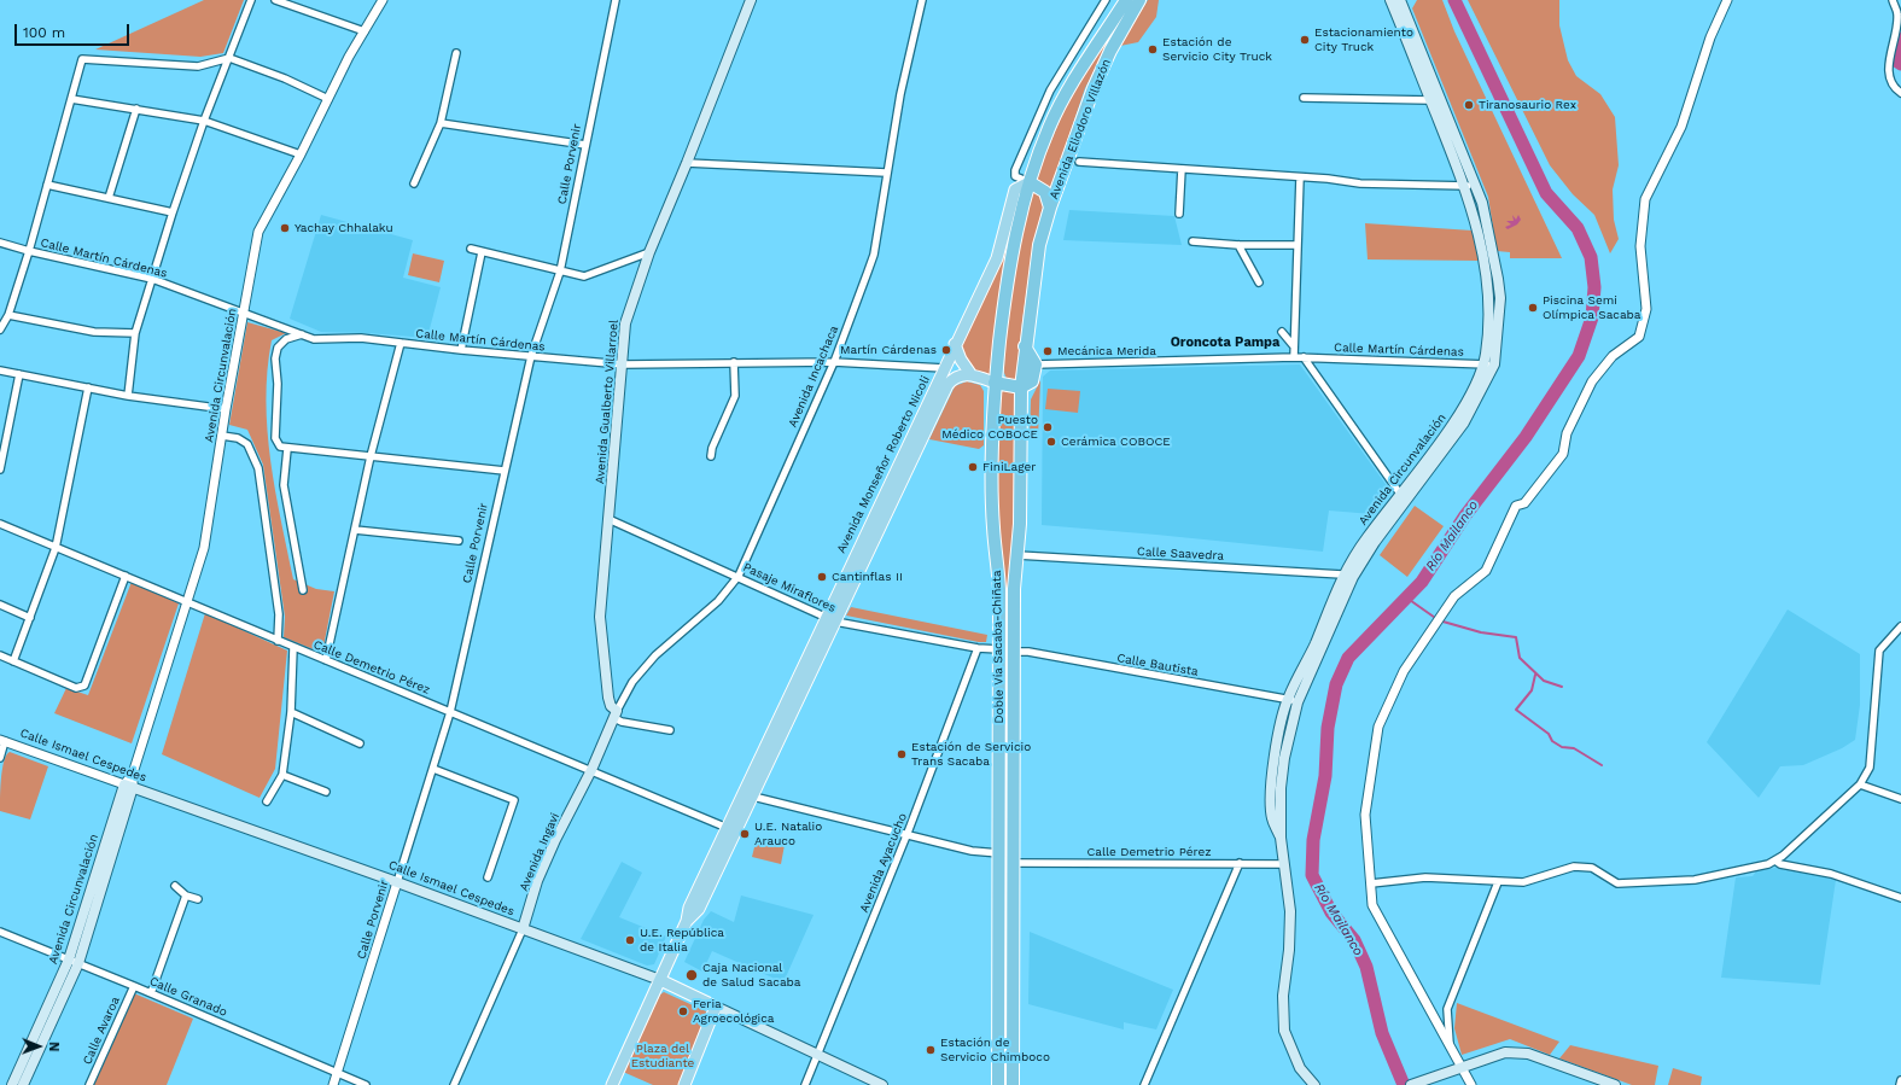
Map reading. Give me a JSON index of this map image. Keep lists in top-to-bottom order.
{
  "streets": {
    "highway": ["Avenida Eliodoro Villazón", "Doble Vía Sacaba-Chiñata"],
    "main road": [
      "Avenida Circunvalación",
      "Avenida Gualberto Villarroel",
      "Avenida Monseñor Roberto Nicoli",
      "Calle Ismael Cespedes",
      "Avenida Ingavi"
    ],
    "street": [
      "Calle Porvenir",
      "Calle Martín Cárdenas",
      "Avenida Incachaca",
      "Calle Saavedra",
      "Pasaje Miraflores",
      "Calle Bautista",
      "Calle Demetrio Pérez",
      "Avenida Ayacucho",
      "Calle Granado",
      "Calle Avaroa"
    ]
  },
  "crossings": [
    ["Avenida Eliodoro Villazón", "Avenida Monseñor Roberto Nicoli"],
    ["Avenida Eliodoro Villazón", "Doble Vía Sacaba-Chiñata"],
    ["Calle Porvenir", "Calle Martín Cárdenas"],
    ["Calle Porvenir", "Calle Demetrio Pérez"],
    ["Calle Porvenir", "Calle Ismael Cespedes"],
    ["Calle Porvenir", "Calle Granado"],
    ["Calle Martín Cárdenas", "Avenida Circunvalación"],
    ["Calle Martín Cárdenas", "Avenida Incachaca"],
    ["Calle Martín Cárdenas", "Avenida Gualberto Villarroel"],
    ["Calle Martín Cárdenas", "Avenida Monseñor Roberto Nicoli"],
    ["Avenida Circunvalación", "Calle Saavedra"],
    ["Avenida Circunvalación", "Calle Bautista"],
    ["Avenida Circunvalación", "Calle Demetrio Pérez"],
    ["Avenida Circunvalación", "Calle Ismael Cespedes"],
    ["Avenida Circunvalación", "Calle Granado"],
    ["Avenida Incachaca", "Avenida Gualberto Villarroel"],
    ["Avenida Incachaca", "Pasaje Miraflores"],
    ["Avenida Incachaca", "Avenida Ingavi"],
    ["Avenida Gualberto Villarroel", "Pasaje Miraflores"],
    ["Avenida Gualberto Villarroel", "Avenida Ingavi"],
    ["Avenida Monseñor Roberto Nicoli", "Pasaje Miraflores"],
    ["Avenida Monseñor Roberto Nicoli", "Doble Vía Sacaba-Chiñata"],
    ["Avenida Monseñor Roberto Nicoli", "Calle Demetrio Pérez"],
    ["Avenida Monseñor Roberto Nicoli", "Calle Ismael Cespedes"],
    ["Calle Saavedra", "Doble Vía Sacaba-Chiñata"],
    ["Pasaje Miraflores", "Doble Vía Sacaba-Chiñata"],
    ["Pasaje Miraflores", "Avenida Ayacucho"],
    ["Doble Vía Sacaba-Chiñata", "Calle Bautista"],
    ["Doble Vía Sacaba-Chiñata", "Calle Demetrio Pérez"],
    ["Calle Demetrio Pérez", "Avenida Ingavi"],
    ["Calle Ismael Cespedes", "Avenida Ingavi"],
    ["Calle Ismael Cespedes", "Avenida Ayacucho"],
    ["Calle Granado", "Calle Avaroa"]
  ],
  "districts": ["Oroncota Pampa"],
  "water": ["Río Mailanco"],
  "parks": ["Plaza del Estudiante"],
  "places": [
    "Estacionamiento City Truck",
    "Estación de Servicio City Truck",
    "Tiranosaurio Rex",
    "Yachay Chhalaku",
    "Piscina Semi Olímpica Sacaba",
    "Martín Cárdenas",
    "Mecánica Merida",
    "Puesto Médico COBOCE",
    "Cerámica COBOCE",
    "FiniLager",
    "Cantinflas II",
    "Estación de Servicio Trans Sacaba",
    "U.E. Natalio Arauco",
    "U.E. República de Italia",
    "Caja Nacional de Salud Sacaba",
    "Feria Agroecológica",
    "Estación de Servicio Chimboco"
  ],
  "scale_bar": "100 m",
  "north": "right"
}
